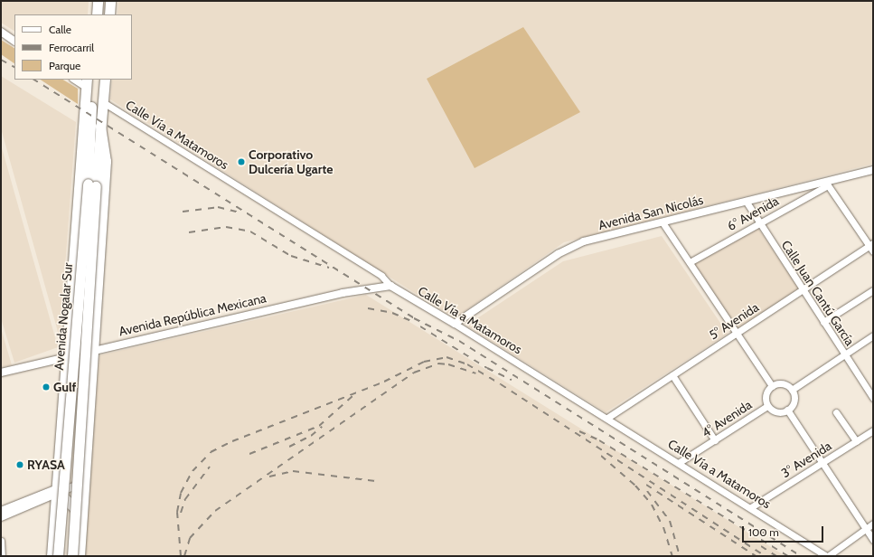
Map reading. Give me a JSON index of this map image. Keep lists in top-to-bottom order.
{
  "streets": {
    "highway": ["Avenida Nogalar Sur"],
    "street": [
      "Calle Vía a Matamoros",
      "Avenida San Nicolás",
      "6° Avenida",
      "Calle Juan Cantú García",
      "Avenida República Mexicana",
      "5° Avenida",
      "4° Avenida",
      "3° Avenida"
    ]
  },
  "crossings": [
    ["Calle Vía a Matamoros", "Avenida San Nicolás"],
    ["Calle Vía a Matamoros", "Avenida República Mexicana"],
    ["Calle Vía a Matamoros", "Avenida Nogalar Sur"],
    ["Calle Vía a Matamoros", "5° Avenida"],
    ["Calle Vía a Matamoros", "4° Avenida"],
    ["Calle Vía a Matamoros", "3° Avenida"],
    ["Avenida San Nicolás", "6° Avenida"],
    ["Avenida San Nicolás", "Calle Juan Cantú García"],
    ["6° Avenida", "Calle Juan Cantú García"],
    ["Calle Juan Cantú García", "5° Avenida"]
  ],
  "places": ["Corporativo Dulcería Ugarte", "Gulf", "RYASA"],
  "legend": ["Calle", "Ferrocarril", "Parque"],
  "scale_bar": "100 m"
}
